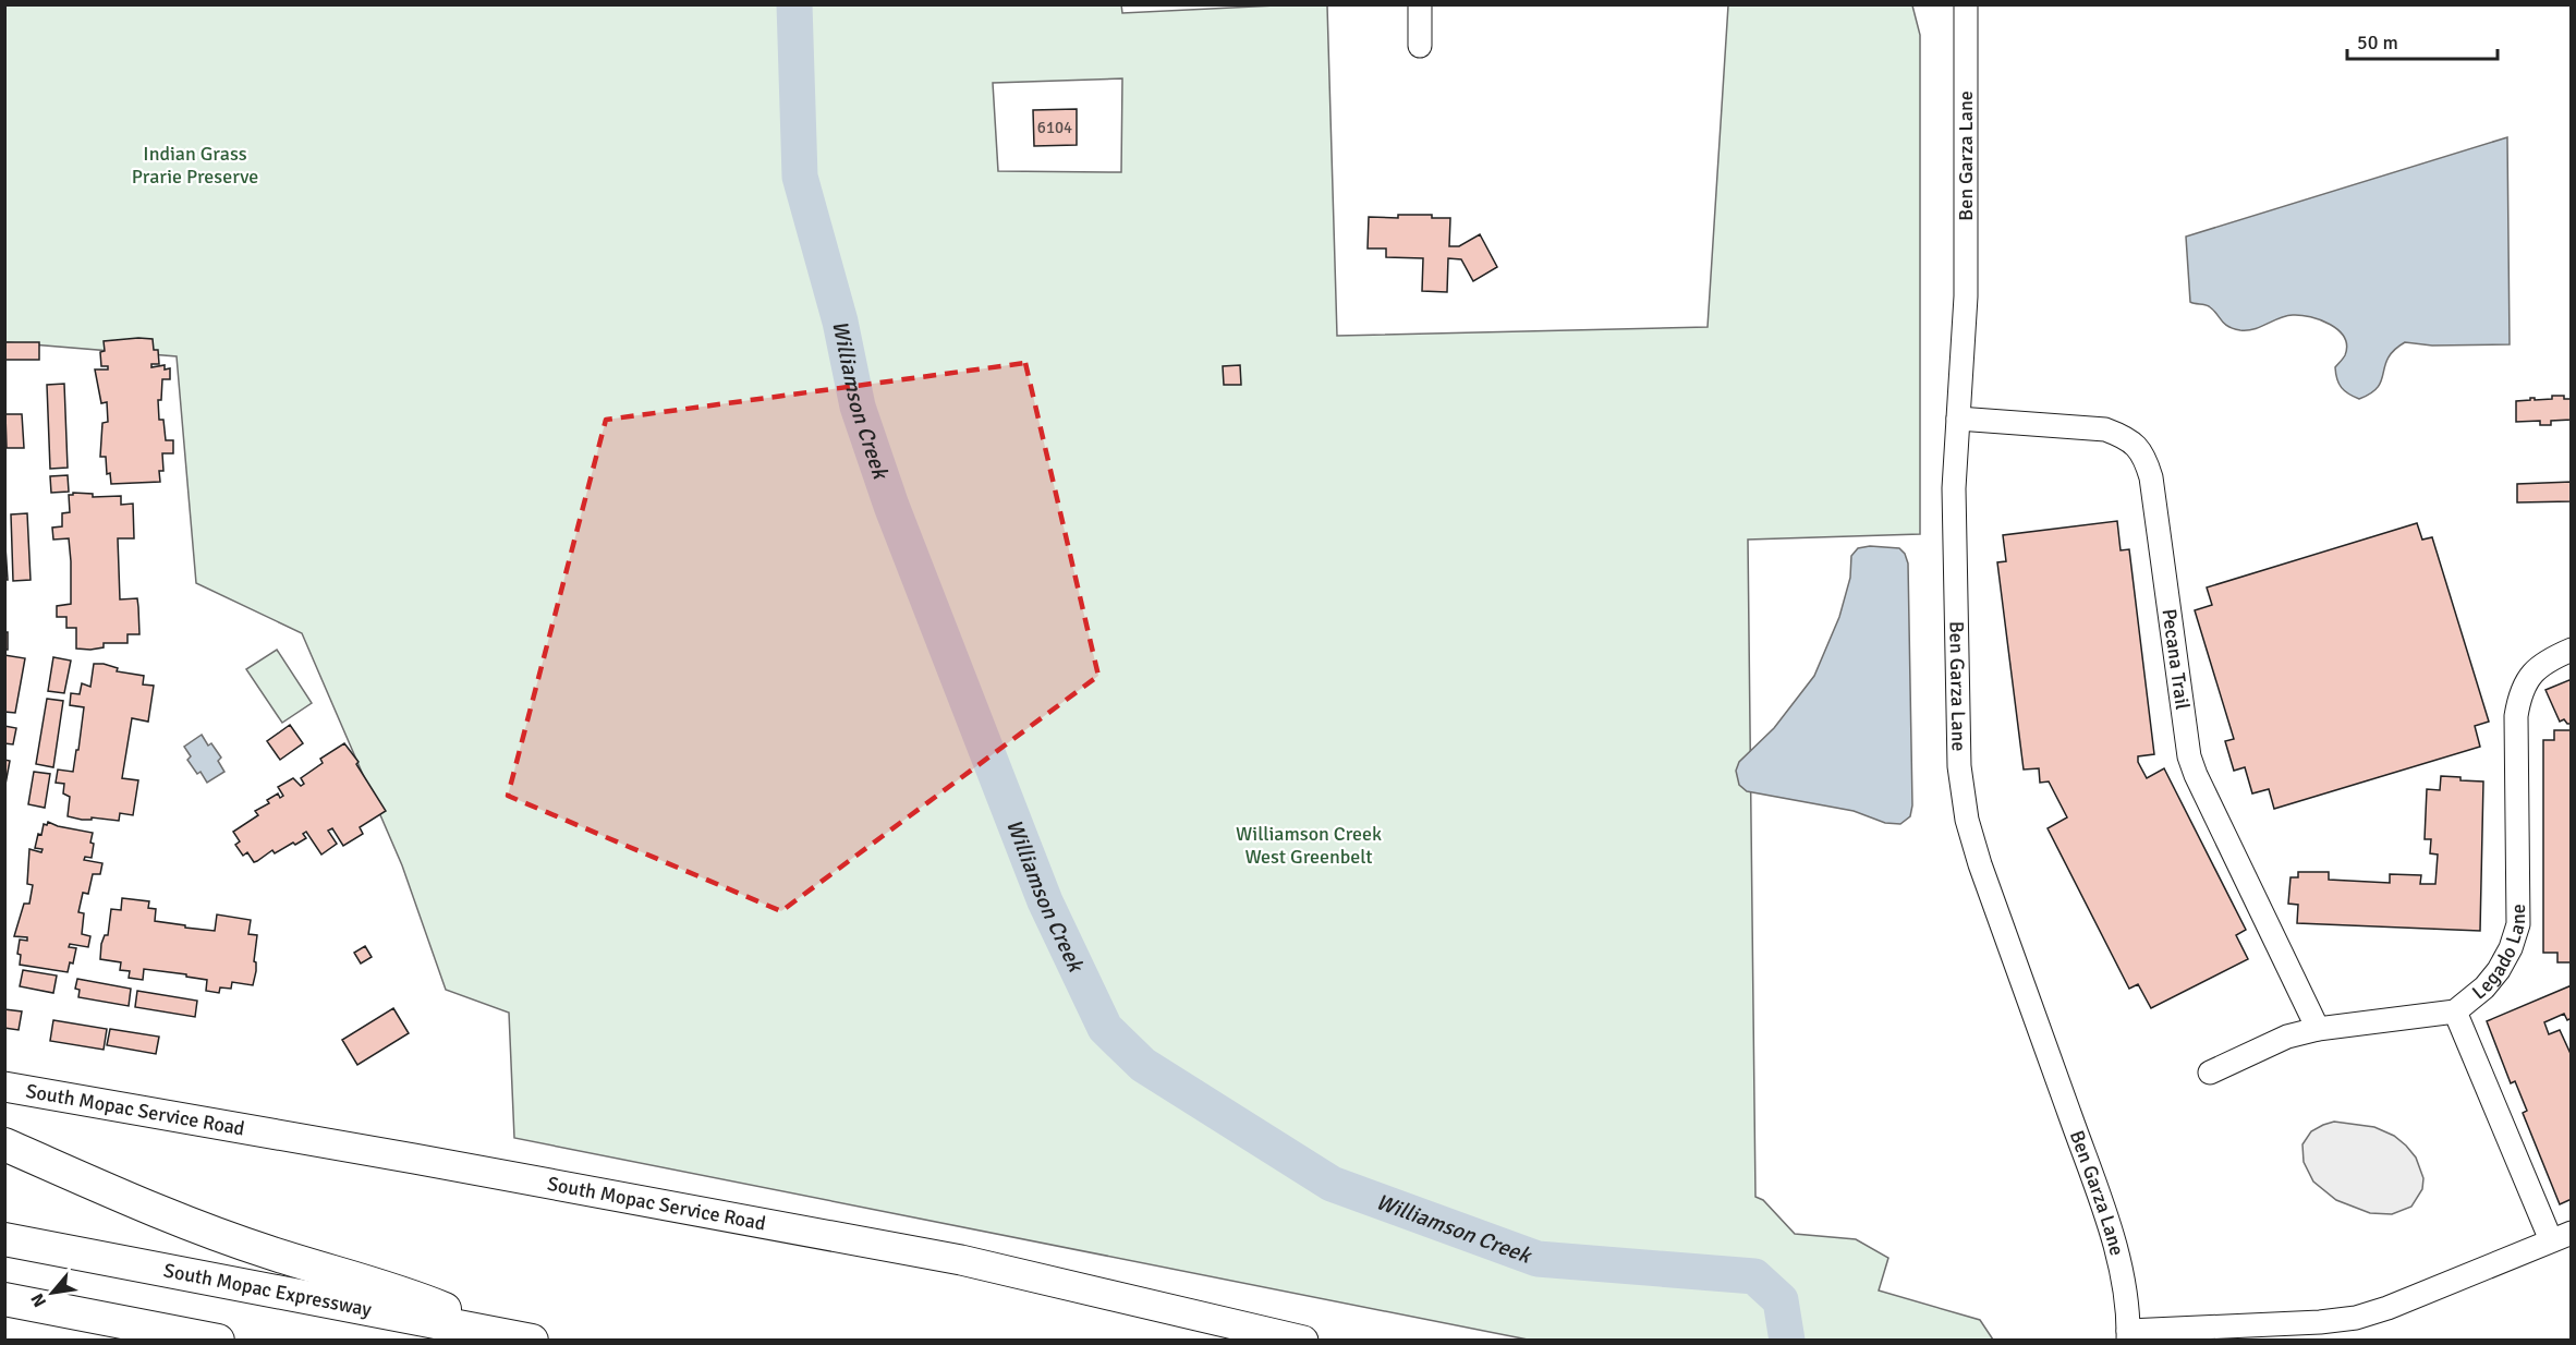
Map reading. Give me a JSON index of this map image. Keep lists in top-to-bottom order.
{
  "streets": {
    "highway": ["South Mopac Expressway"],
    "main road": ["South Mopac Service Road"],
    "street": ["Ben Garza Lane", "Pecana Trail", "Legado Lane"]
  },
  "crossings": [
    ["Ben Garza Lane", "Pecana Trail"],
    ["Pecana Trail", "Legado Lane"]
  ],
  "water": ["Williamson Creek"],
  "parks": ["Indian Grass Prarie Preserve", "Williamson Creek West Greenbelt"],
  "house_numbers": ["6104"],
  "scale_bar": "50 m",
  "north": "bottom left"
}
